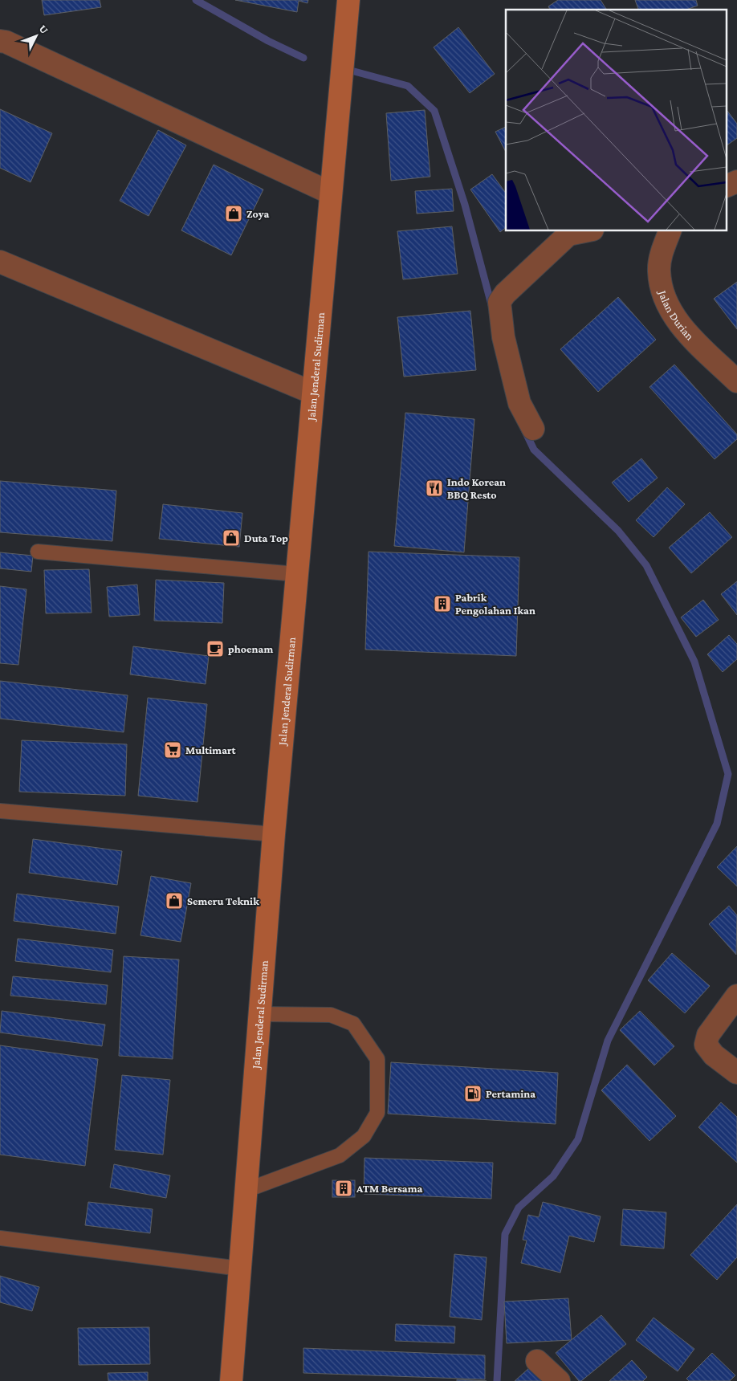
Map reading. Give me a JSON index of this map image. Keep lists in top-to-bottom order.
{
  "streets": {
    "main road": ["Jalan Jenderal Sudirman"],
    "street": ["Jalan Durian"]
  },
  "places": {
    "shop": ["Zoya", "Duta Top", "Semeru Teknik"],
    "restaurant": ["Indo Korean BBQ Resto"],
    "building": ["Pabrik Pengolahan Ikan", "ATM Bersama"],
    "cafe": ["phoenam"],
    "supermarket": ["Multimart"],
    "fuel station": ["Pertamina"]
  },
  "north": "top right"
}
